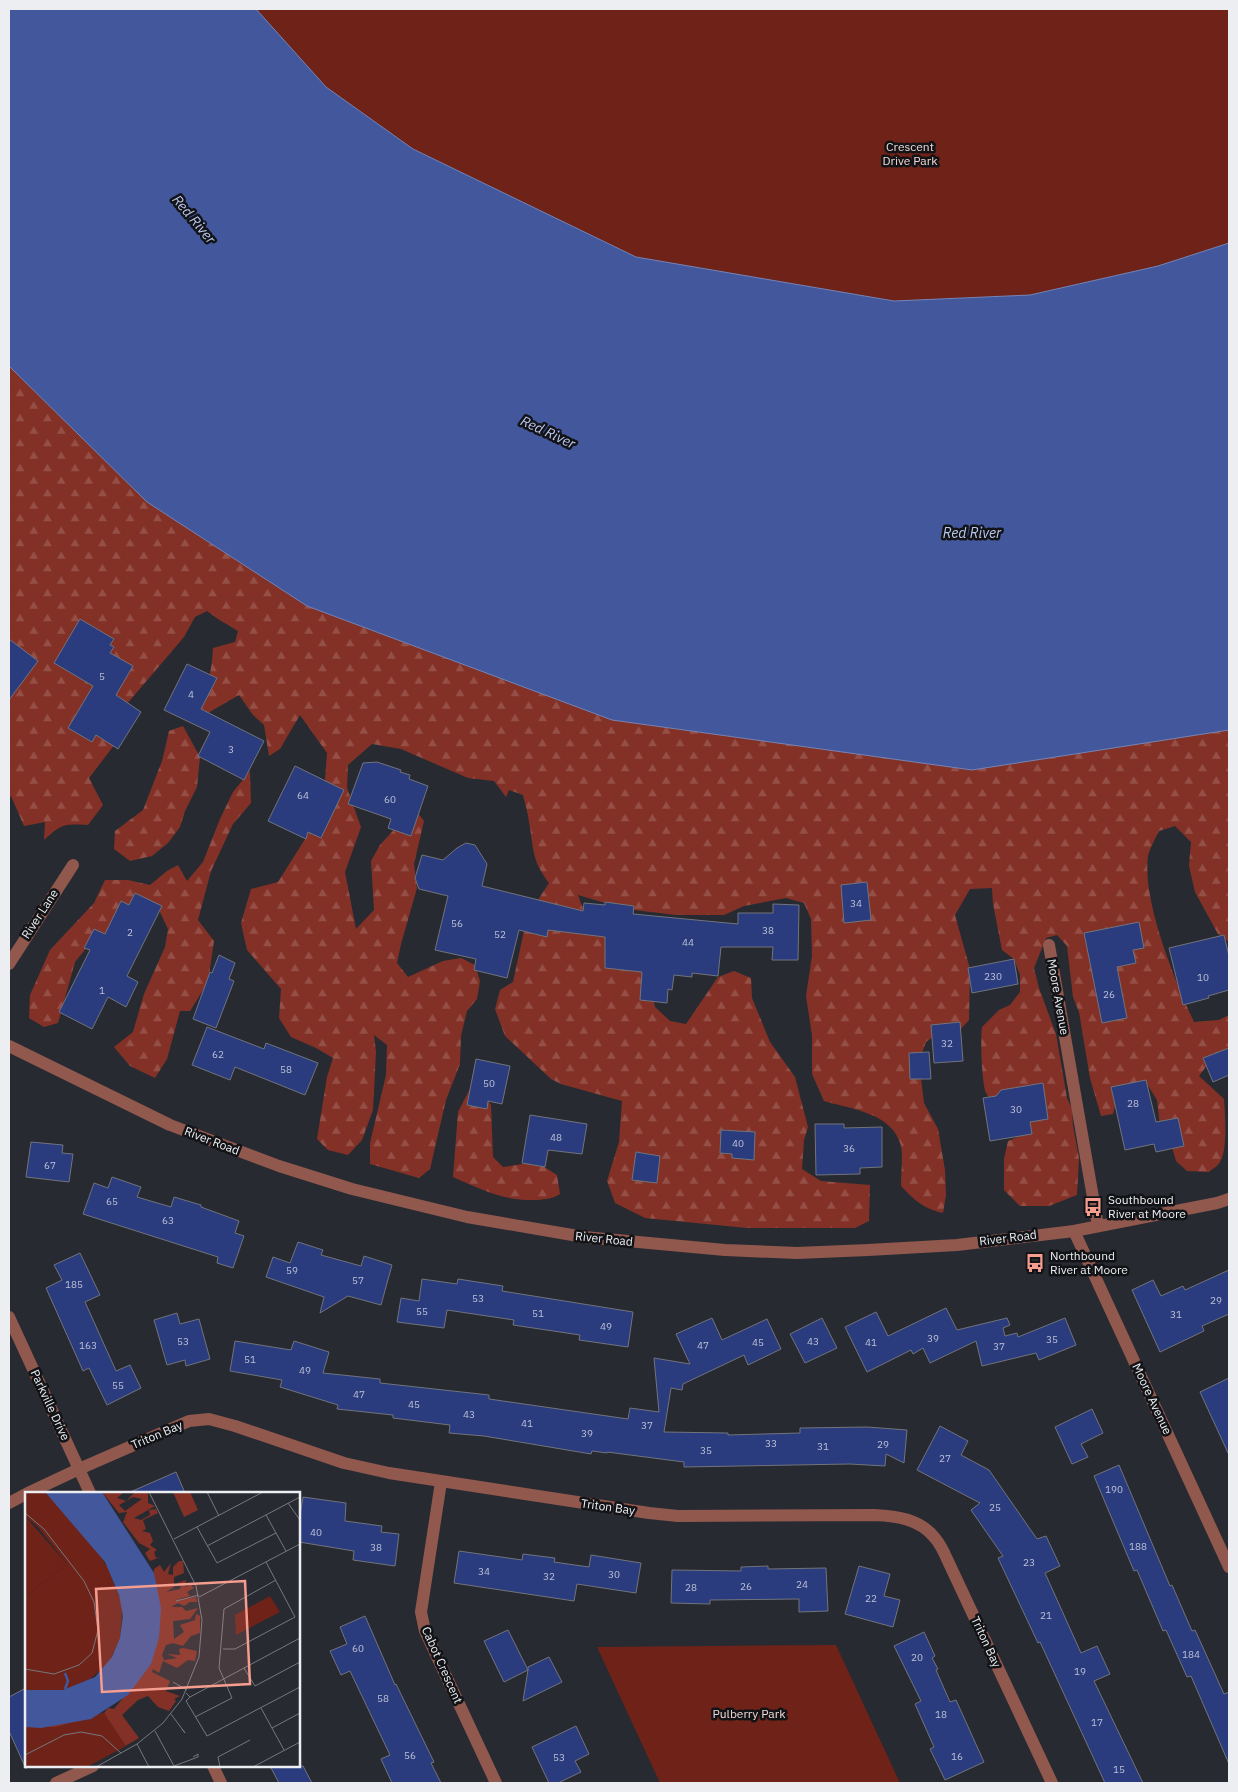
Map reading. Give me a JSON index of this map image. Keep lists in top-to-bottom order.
{
  "streets": {
    "street": [
      "River Lane",
      "Moore Avenue",
      "River Road",
      "Parkville Drive",
      "Triton Bay",
      "Cabot Crescent"
    ]
  },
  "crossings": [
    ["Moore Avenue", "River Road"],
    ["Parkville Drive", "Triton Bay"],
    ["Triton Bay", "Cabot Crescent"]
  ],
  "water": ["Red River"],
  "parks": ["Crescent Drive Park", "Pulberry Park"],
  "places": {
    "bus stop": ["Southbound River at Moore", "Northbound River at Moore"]
  },
  "house_numbers": [
    "5",
    "4",
    "3",
    "64",
    "60",
    "34",
    "56",
    "38",
    "2",
    "52",
    "44",
    "230",
    "10",
    "1",
    "26",
    "32",
    "62",
    "58",
    "50",
    "28",
    "30",
    "48",
    "40",
    "36",
    "67",
    "65",
    "63",
    "59",
    "57",
    "185",
    "53",
    "29",
    "55",
    "51",
    "31",
    "49",
    "39",
    "35",
    "53",
    "43",
    "45",
    "41",
    "163",
    "47",
    "37",
    "51",
    "49",
    "55",
    "47",
    "45",
    "43",
    "41",
    "37",
    "39",
    "33",
    "29",
    "31",
    "35",
    "27",
    "190",
    "25",
    "40",
    "188",
    "38",
    "23",
    "34",
    "30",
    "32",
    "24",
    "26",
    "28",
    "22",
    "21",
    "60",
    "184",
    "20",
    "19",
    "58",
    "18",
    "17",
    "56",
    "16",
    "53",
    "15"
  ]
}
